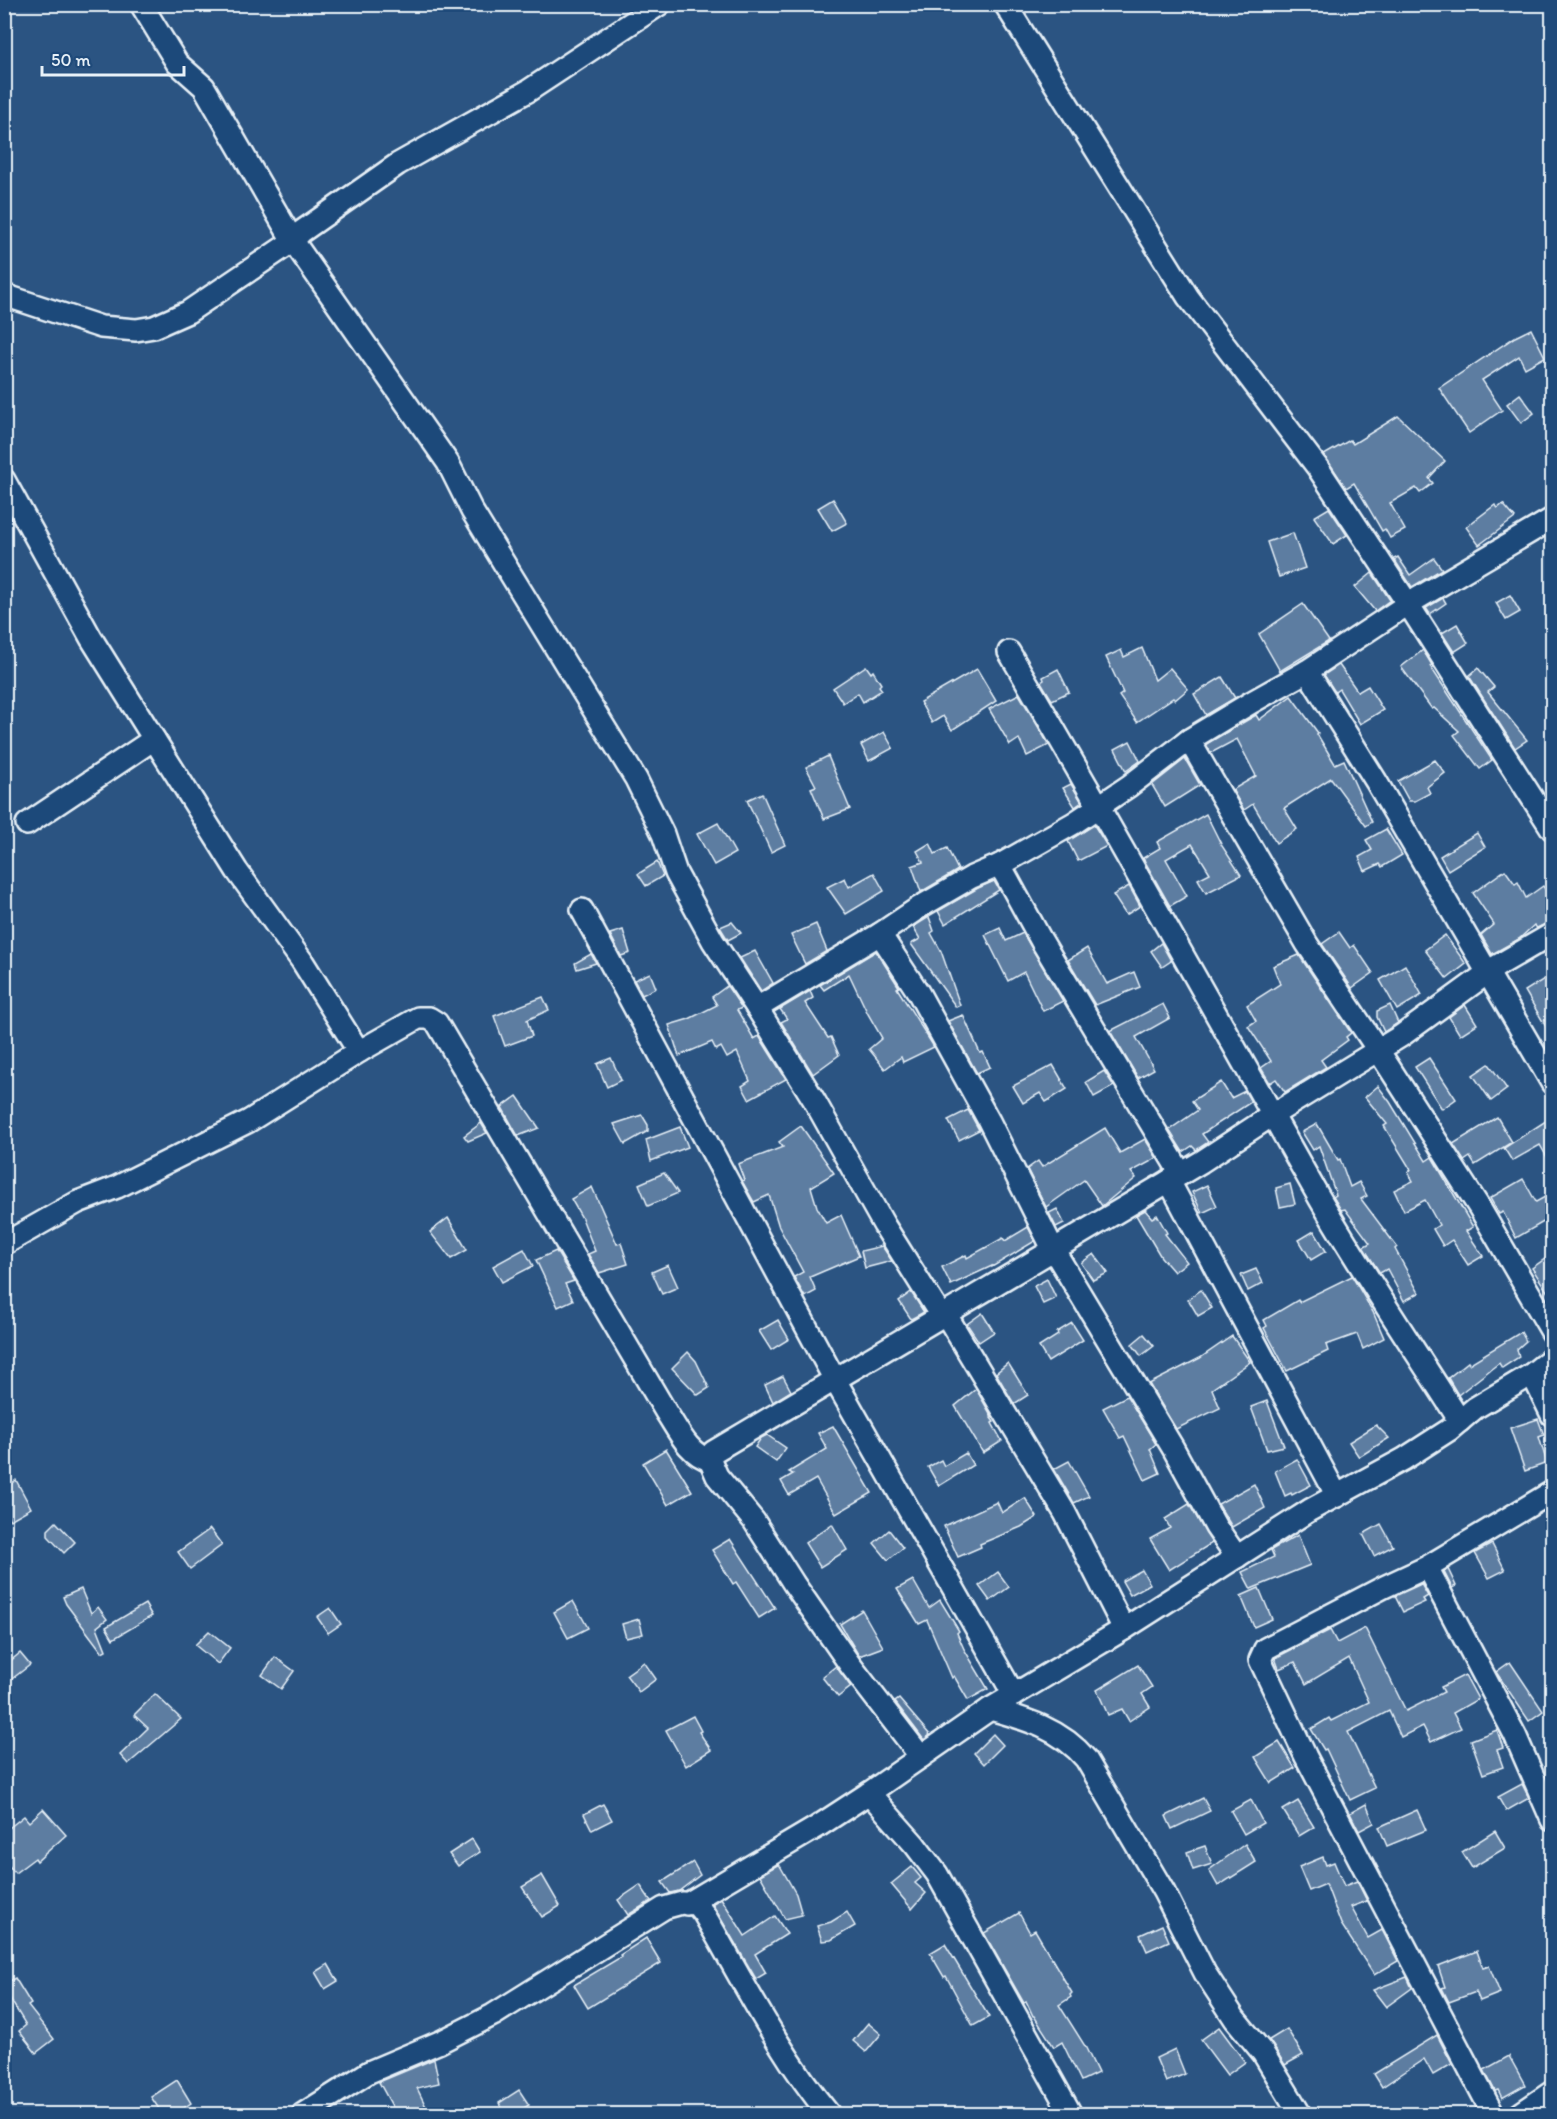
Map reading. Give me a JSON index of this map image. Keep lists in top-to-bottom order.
{
  "scale_bar": "50 m"
}
